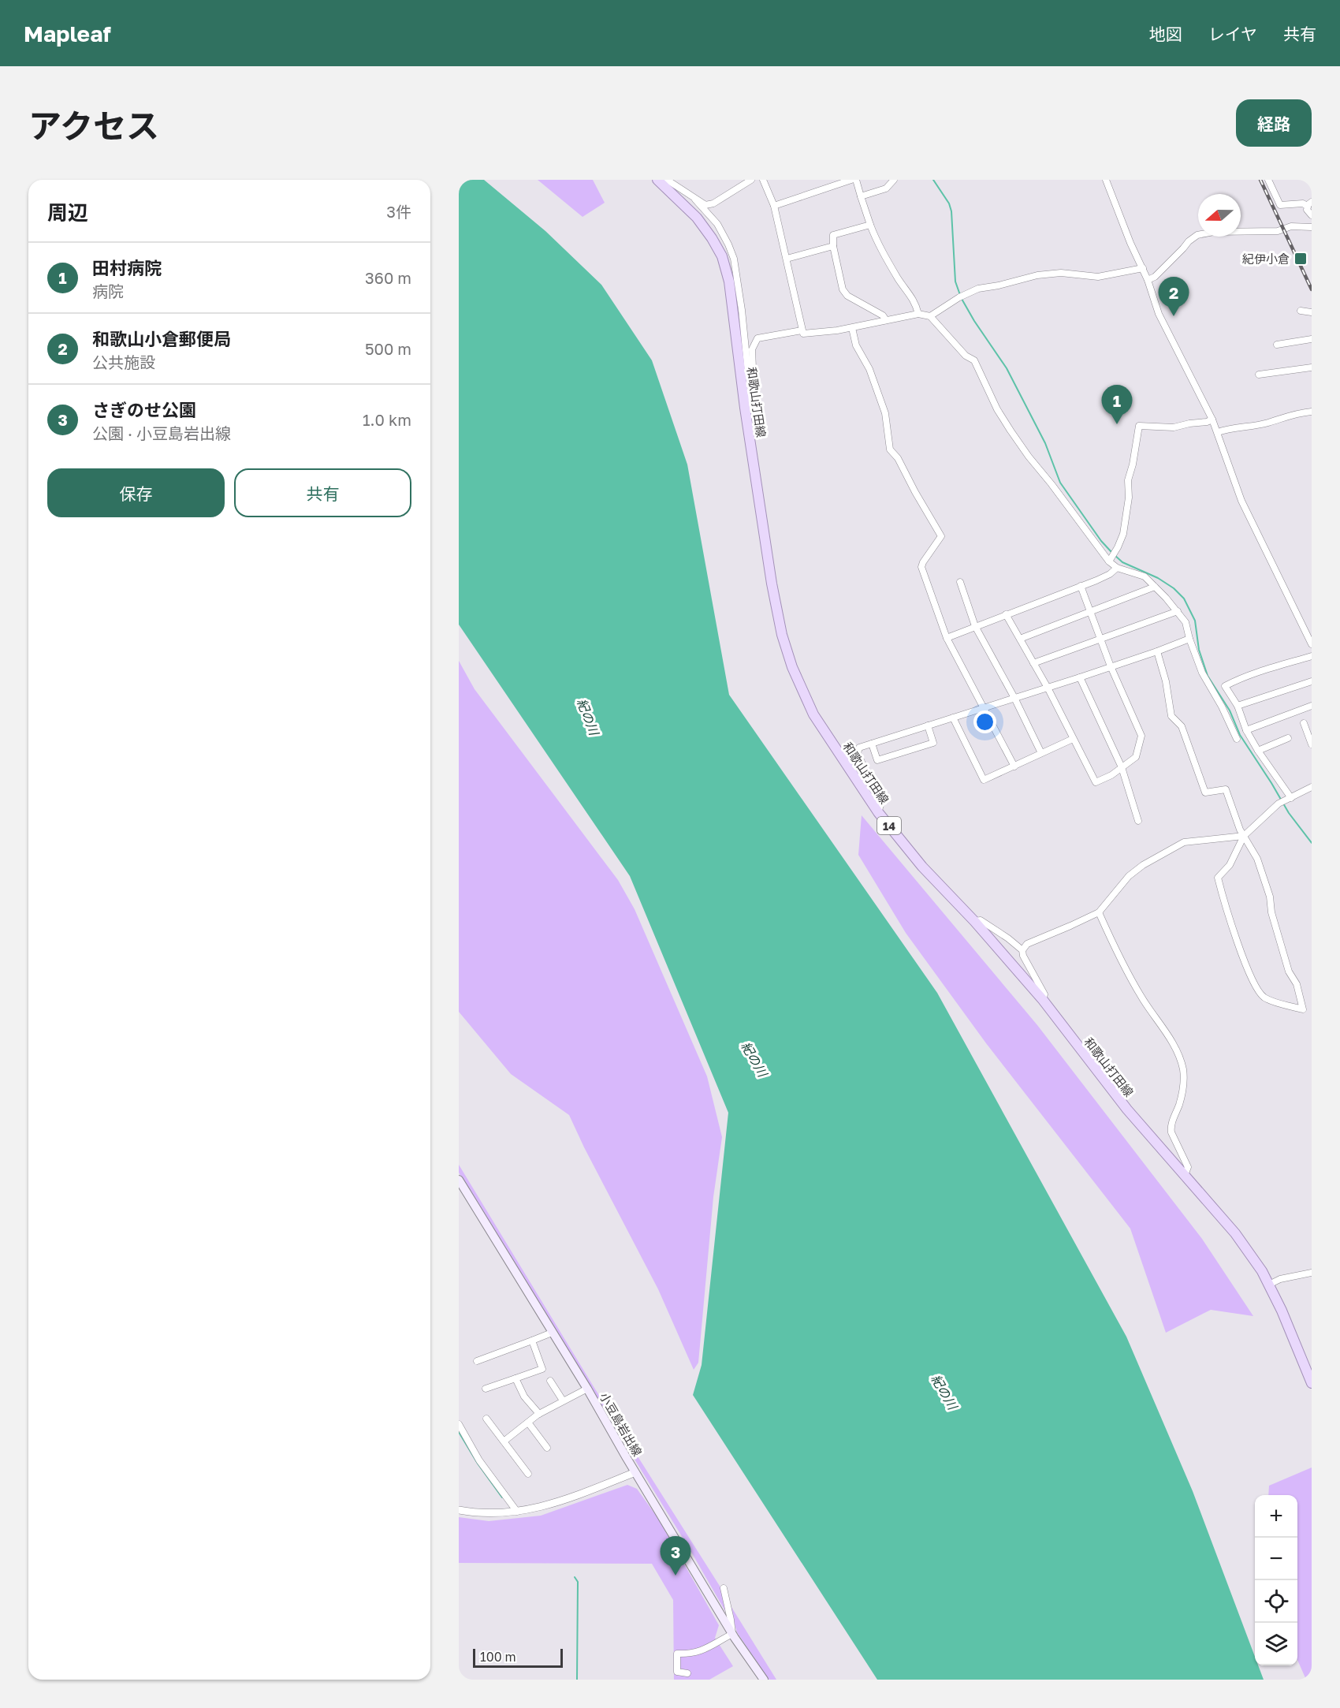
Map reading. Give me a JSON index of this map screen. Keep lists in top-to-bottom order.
{
  "streets": {
    "main road": ["和歌山打田線", "14", "小豆島岩出線"]
  },
  "water": ["紀の川"],
  "places": {
    "transit": ["紀伊小倉"]
  },
  "scale_bar": "100 m",
  "north": "left",
  "page": {
    "header": "Mapleaf",
    "nav": ["地図", "レイヤ", "共有"],
    "title": "アクセス",
    "buttons": [
      "経路",
      ["保存", "共有"]
    ],
    "heading": ["周辺", "3件"],
    "list": [
      {
        "mark": "1",
        "name": "田村病院",
        "note": "病院",
        "value": "360 m"
      },
      {
        "mark": "2",
        "name": "和歌山小倉郵便局",
        "note": "公共施設",
        "value": "500 m"
      },
      {
        "mark": "3",
        "name": "さぎのせ公園",
        "note": "公園 · 小豆島岩出線",
        "value": "1.0 km"
      }
    ],
    "pins": ["2", "1", "3"],
    "map_buttons": ["+", "−"],
    "scale": "100 m"
  }
}
